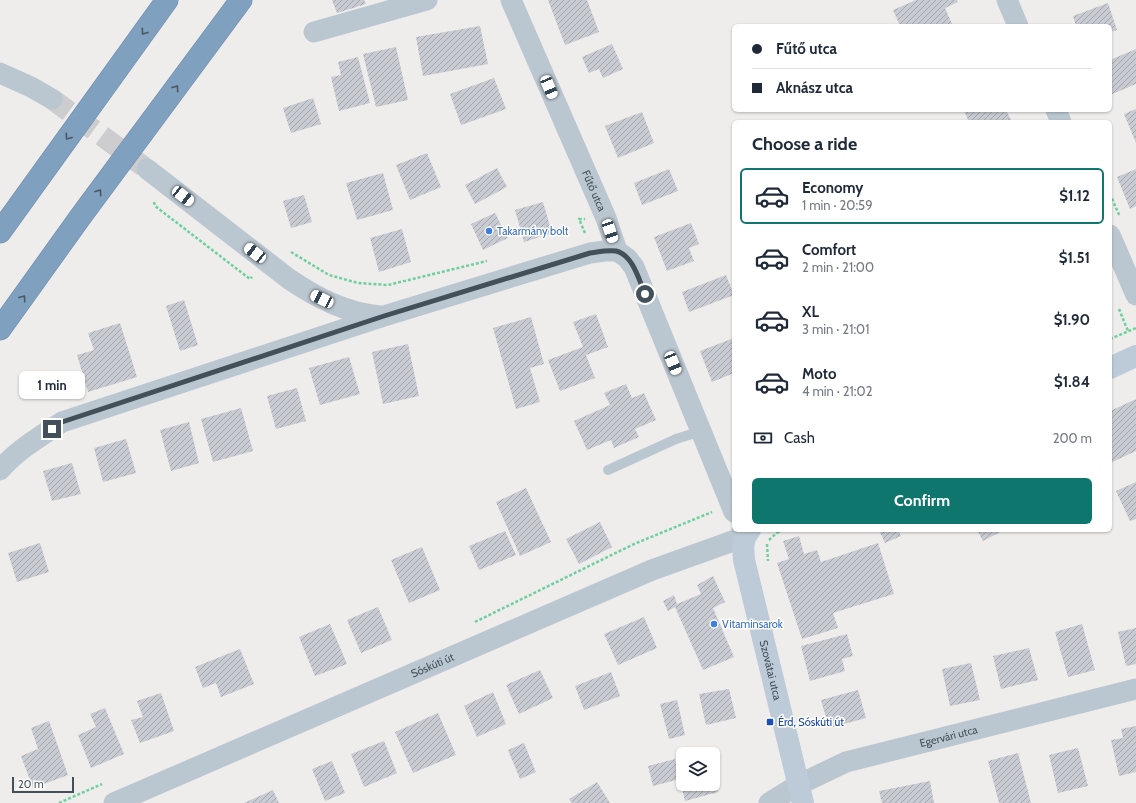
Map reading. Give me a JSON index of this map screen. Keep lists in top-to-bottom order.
{
  "streets": {
    "street": [
      "Fűtő utca",
      "Sóskúti út",
      "Szovátai utca",
      "Egervári utca"
    ]
  },
  "crossings": [
    ["Sóskúti út", "Szovátai utca"],
    ["Szovátai utca", "Egervári utca"]
  ],
  "places": {
    "other": ["Takarmány bolt", "Vitaminsarok"],
    "transit": ["Érd, Sóskúti út"]
  },
  "scale_bar": "20 m",
  "page": {
    "banner": ["Fűtő utca", "Aknász utca"],
    "heading": "Choose a ride",
    "list": [
      {
        "name": "Economy",
        "note": "1 min · 20:59",
        "value": "$1.12"
      },
      {
        "name": "Comfort",
        "note": "2 min · 21:00",
        "value": "$1.51"
      },
      {
        "name": "XL",
        "note": "3 min · 21:01",
        "value": "$1.90"
      },
      {
        "name": "Moto",
        "note": "4 min · 21:02",
        "value": "$1.84"
      }
    ],
    "bubble": "1 min",
    "pay": ["Cash", "200 m"],
    "buttons": "Confirm",
    "scale": "20 m"
  }
}
